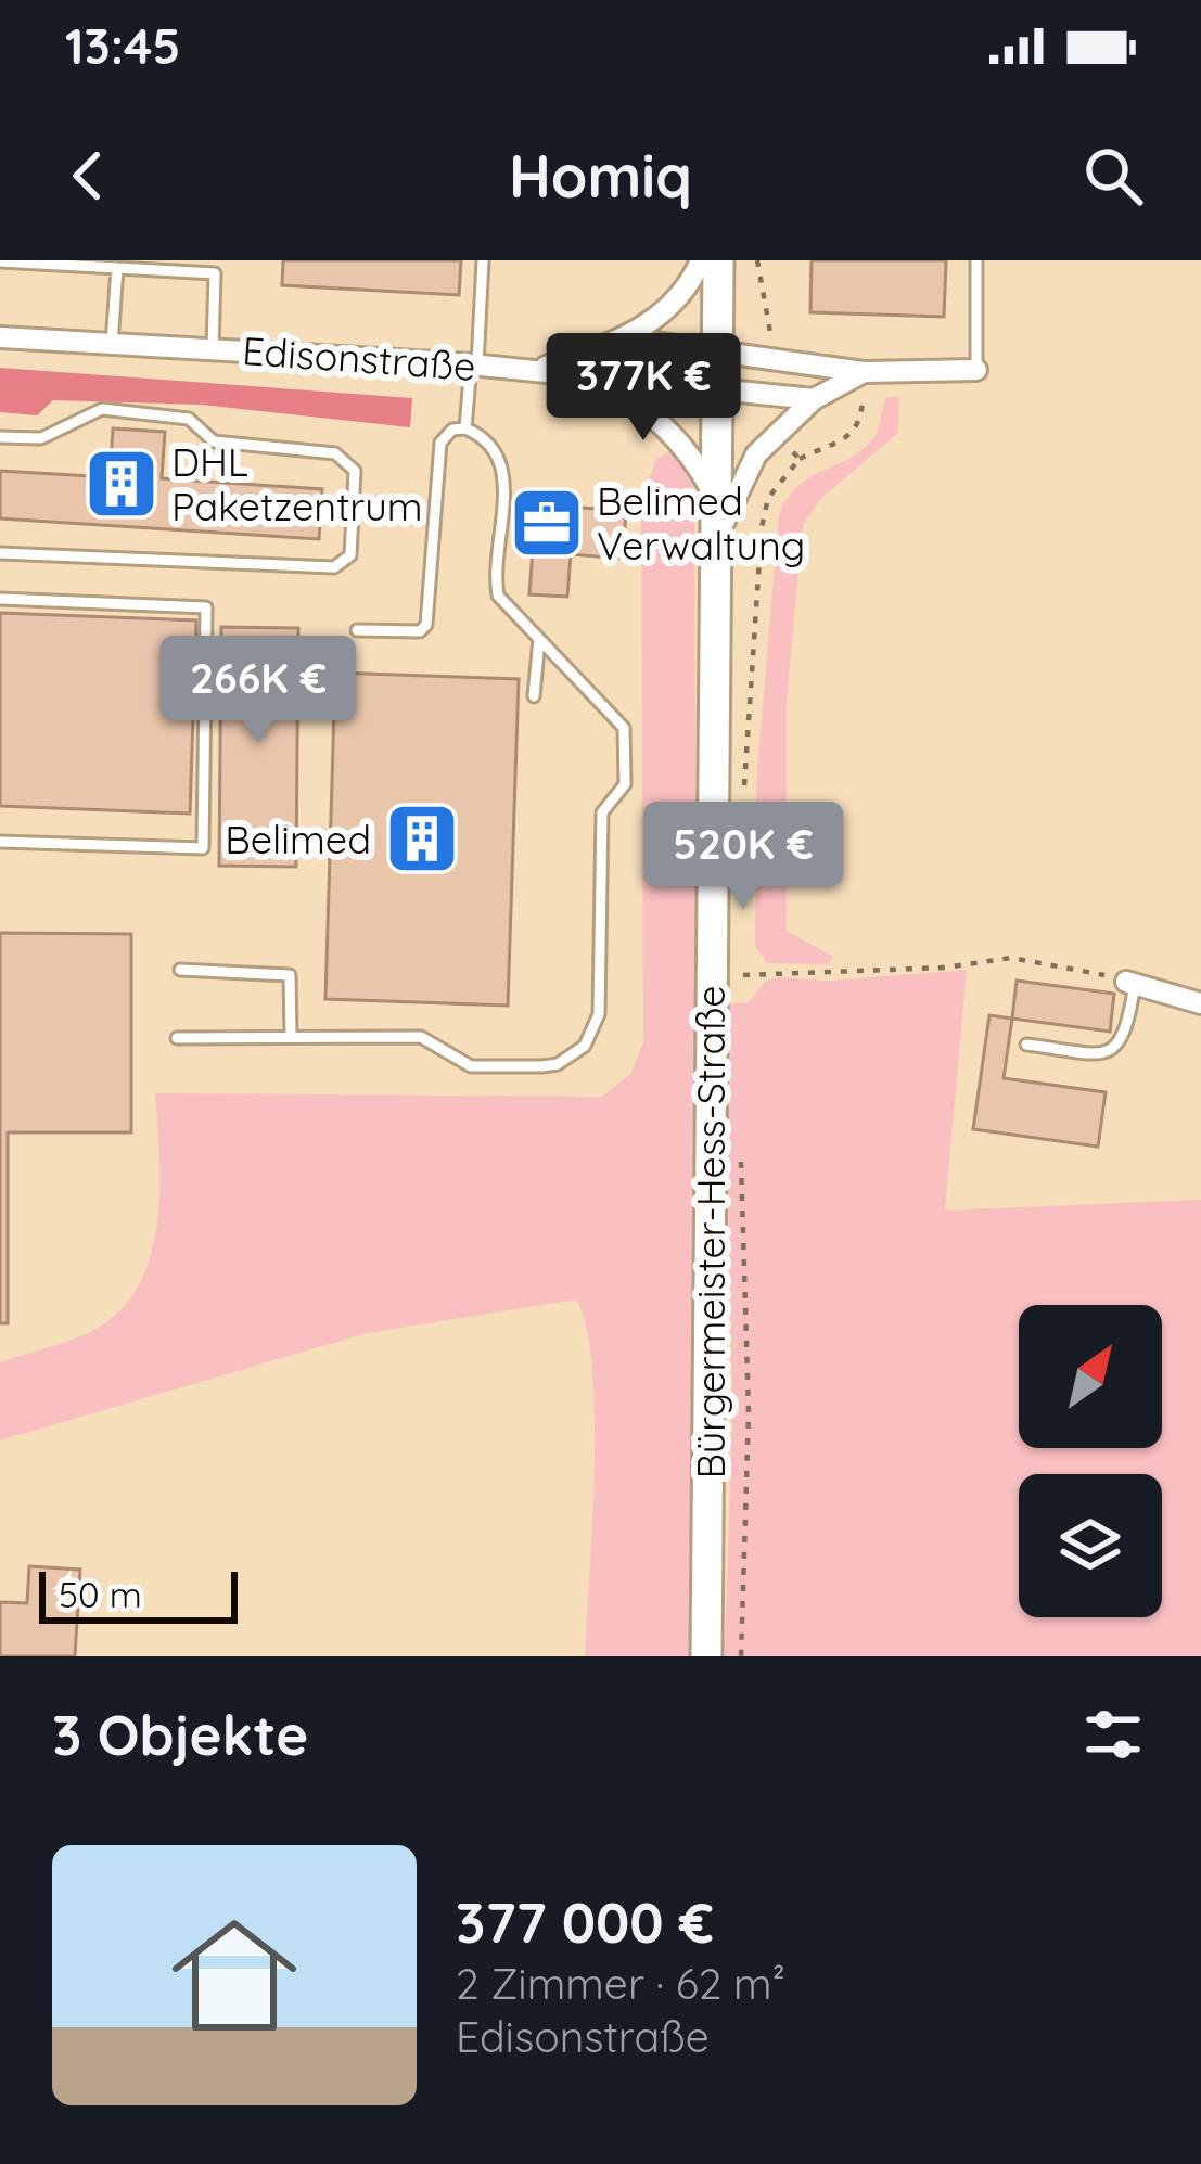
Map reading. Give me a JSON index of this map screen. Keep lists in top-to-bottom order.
{
  "streets": {
    "main road": ["Bürgermeister-Hess-Straße"],
    "street": ["Edisonstraße"]
  },
  "crossings": [
    ["Edisonstraße", "Bürgermeister-Hess-Straße"]
  ],
  "places": {
    "building": ["DHL Paketzentrum", "Belimed"],
    "office": ["Belimed Verwaltung"]
  },
  "scale_bar": "50 m",
  "north": "top right",
  "page": {
    "status": "13:45",
    "header": "Homiq",
    "price": ["377K €", "266K €", "520K €"],
    "scale": "50 m",
    "heading": "3 Objekte",
    "list": [
      {
        "name": "377 000 €",
        "note": "2 Zimmer · 62 m² · Edisonstraße"
      }
    ]
  }
}
